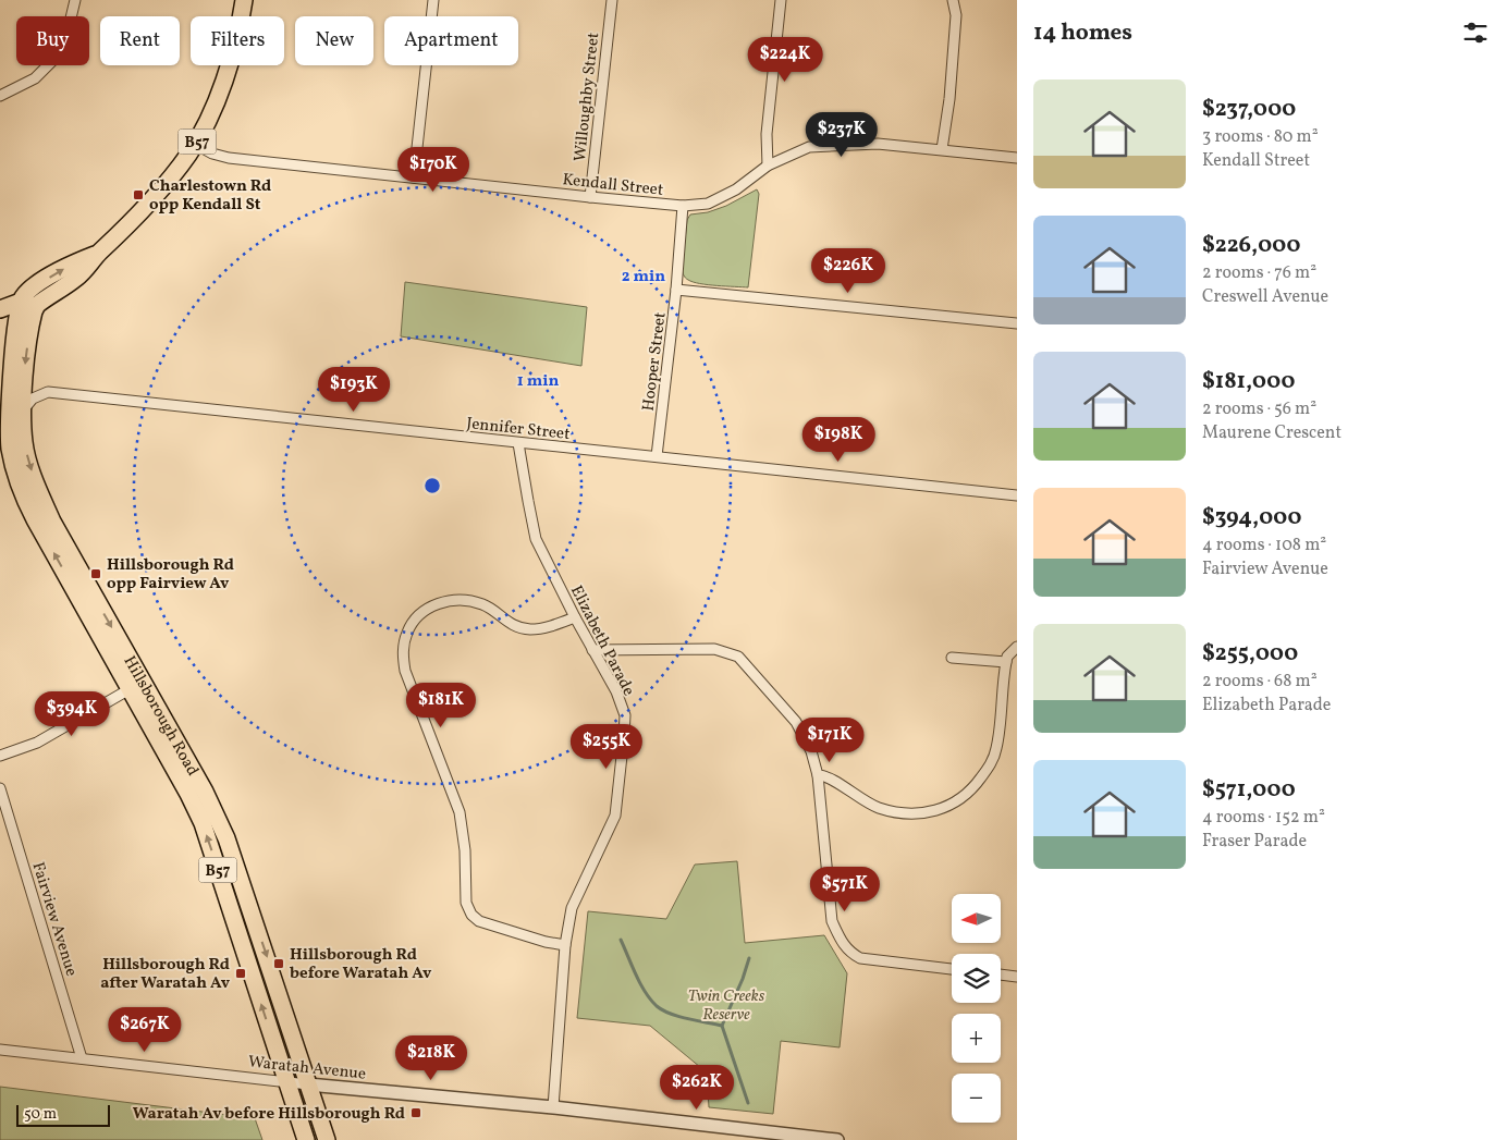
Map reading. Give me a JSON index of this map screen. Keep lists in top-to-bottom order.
{
  "streets": {
    "main road": ["B57", "Hillsborough Road"],
    "street": [
      "Willoughby Street",
      "Kendall Street",
      "Hooper Street",
      "Jennifer Street",
      "Elizabeth Parade",
      "Fairview Avenue",
      "Waratah Avenue"
    ]
  },
  "crossings": [
    ["Willoughby Street", "Kendall Street"],
    ["B57", "Kendall Street"],
    ["B57", "Hillsborough Road"],
    ["B57", "Waratah Avenue"],
    ["Kendall Street", "Hooper Street"],
    ["Hooper Street", "Jennifer Street"],
    ["Jennifer Street", "Elizabeth Parade"],
    ["Jennifer Street", "Hillsborough Road"],
    ["Elizabeth Parade", "Waratah Avenue"],
    ["Hillsborough Road", "Waratah Avenue"],
    ["Fairview Avenue", "Waratah Avenue"]
  ],
  "parks": ["Twin Creeks Reserve"],
  "places": {
    "transit": [
      "Charlestown Rd opp Kendall St",
      "Hillsborough Rd opp Fairview Av",
      "Hillsborough Rd before Waratah Av",
      "Hillsborough Rd after Waratah Av",
      "Waratah Av before Hillsborough Rd"
    ]
  },
  "scale_bar": "50 m",
  "north": "left",
  "page": {
    "heading": "14 homes",
    "chip": [
      "Buy",
      "Rent",
      "Filters",
      "New",
      "Apartment"
    ],
    "price": [
      "$224K",
      "$237K",
      "$170K",
      "$226K",
      "$193K",
      "$198K",
      "$181K",
      "$394K",
      "$171K",
      "$255K",
      "$571K",
      "$267K",
      "$218K",
      "$262K"
    ],
    "list": [
      {
        "name": "$237,000",
        "note": "3 rooms · 80 m² · Kendall Street"
      },
      {
        "name": "$226,000",
        "note": "2 rooms · 76 m² · Creswell Avenue"
      },
      {
        "name": "$181,000",
        "note": "2 rooms · 56 m² · Maurene Crescent"
      },
      {
        "name": "$394,000",
        "note": "4 rooms · 108 m² · Fairview Avenue"
      },
      {
        "name": "$255,000",
        "note": "2 rooms · 68 m² · Elizabeth Parade"
      },
      {
        "name": "$571,000",
        "note": "4 rooms · 152 m² · Fraser Parade"
      }
    ],
    "map_buttons": ["+", "−"],
    "scale": "50 m"
  },
  "rings": ["2 min", "1 min"]
}
